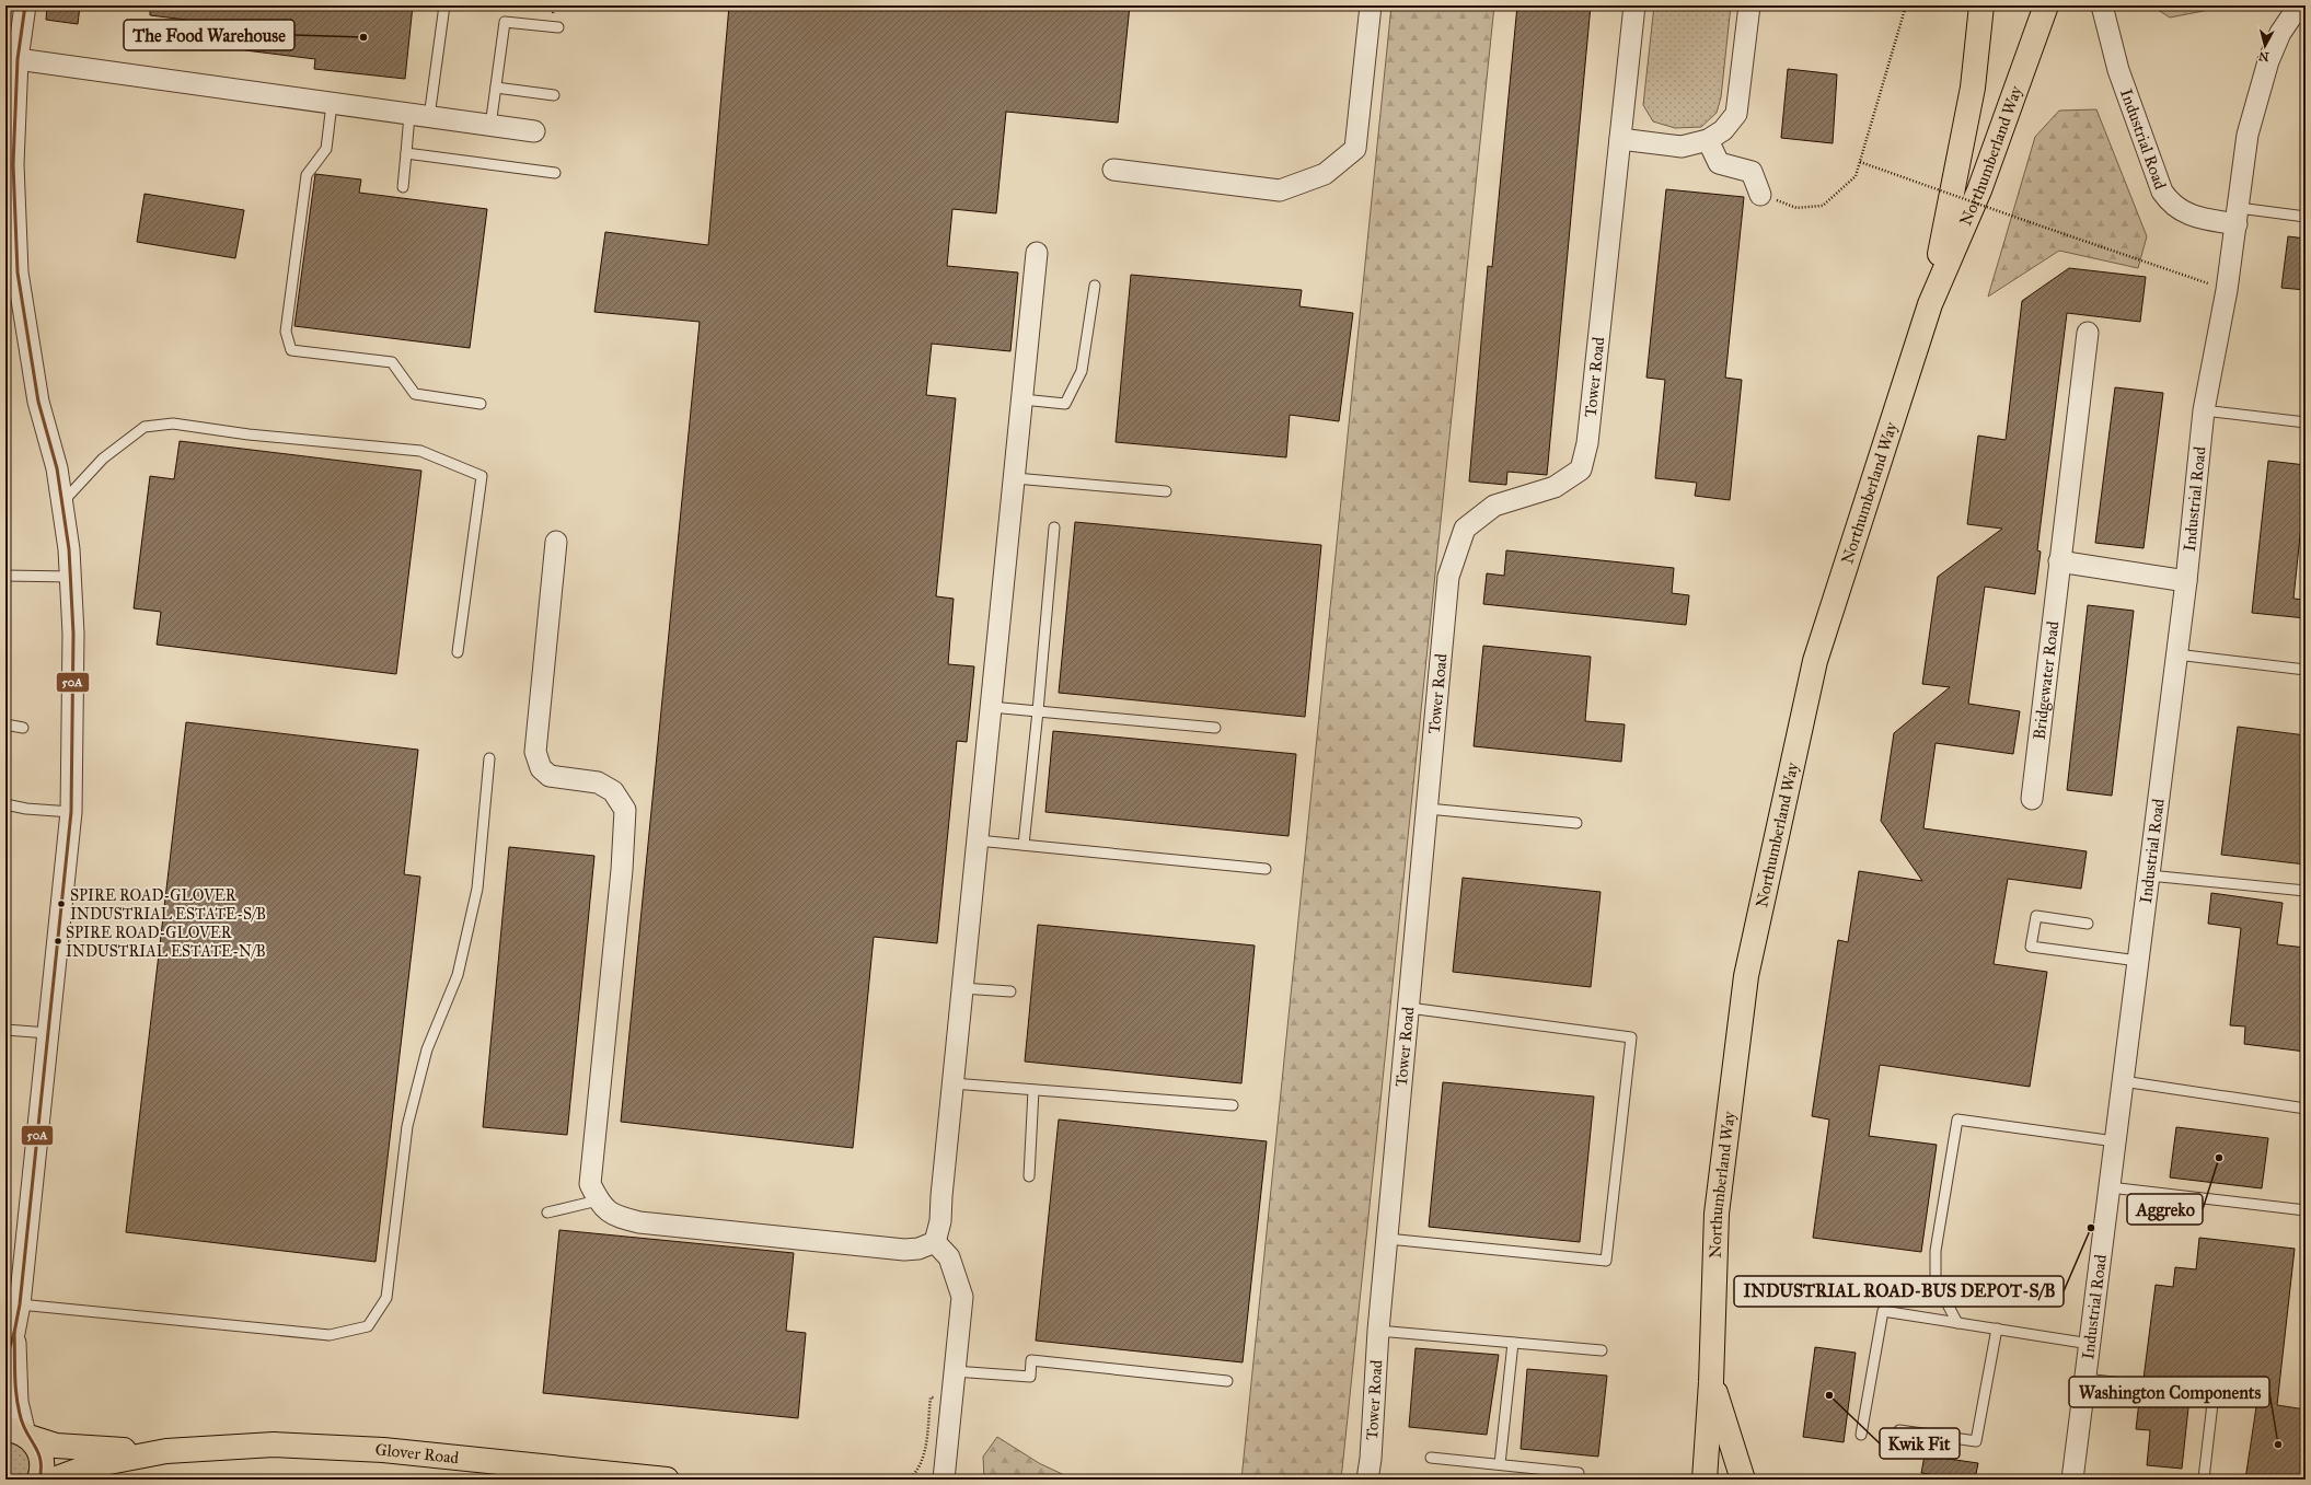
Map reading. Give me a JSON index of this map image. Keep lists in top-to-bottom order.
{
  "streets": {
    "main road": ["Northumberland Way", "Glover Road"],
    "street": ["Industrial Road", "Tower Road", "Bridgewater Road"]
  },
  "places": [
    "The Food Warehouse",
    "SPIRE ROAD-GLOVER INDUSTRIAL ESTATE-S/B",
    "SPIRE ROAD-GLOVER INDUSTRIAL ESTATE-N/B",
    "Aggreko",
    "INDUSTRIAL ROAD-BUS DEPOT-S/B",
    "Kwik Fit",
    "Washington Components"
  ],
  "lines": ["transit line 50A"],
  "north": "bottom"
}
